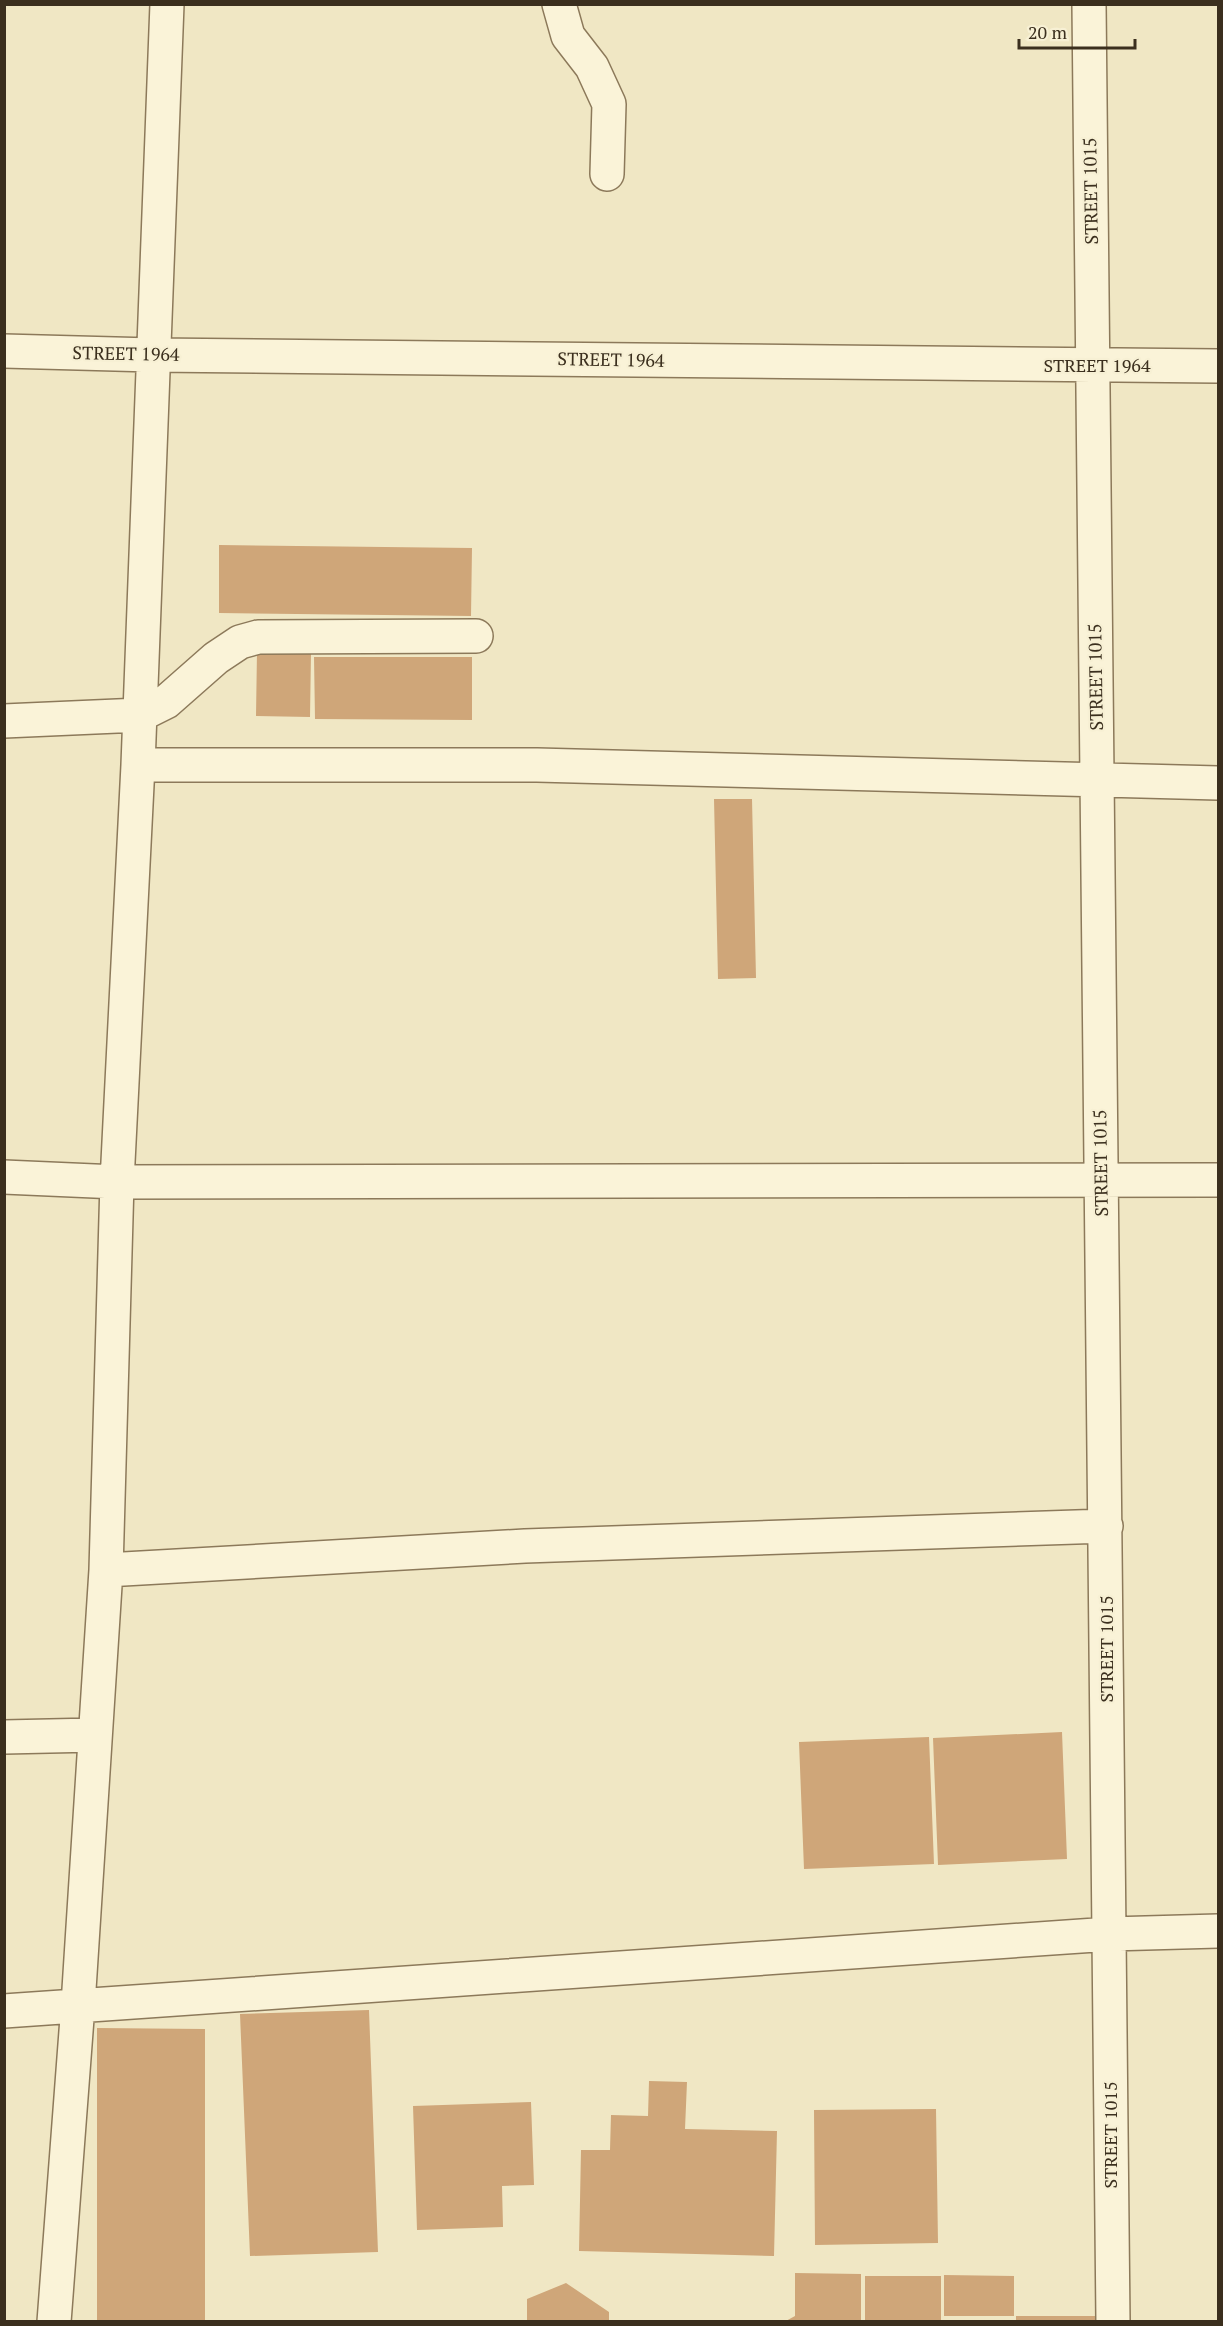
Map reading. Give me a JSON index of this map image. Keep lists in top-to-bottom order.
{
  "streets": {
    "street": ["STREET 1015", "STREET 1964"]
  },
  "crossings": [
    ["STREET 1015", "STREET 1964"]
  ],
  "scale_bar": "20 m"
}
